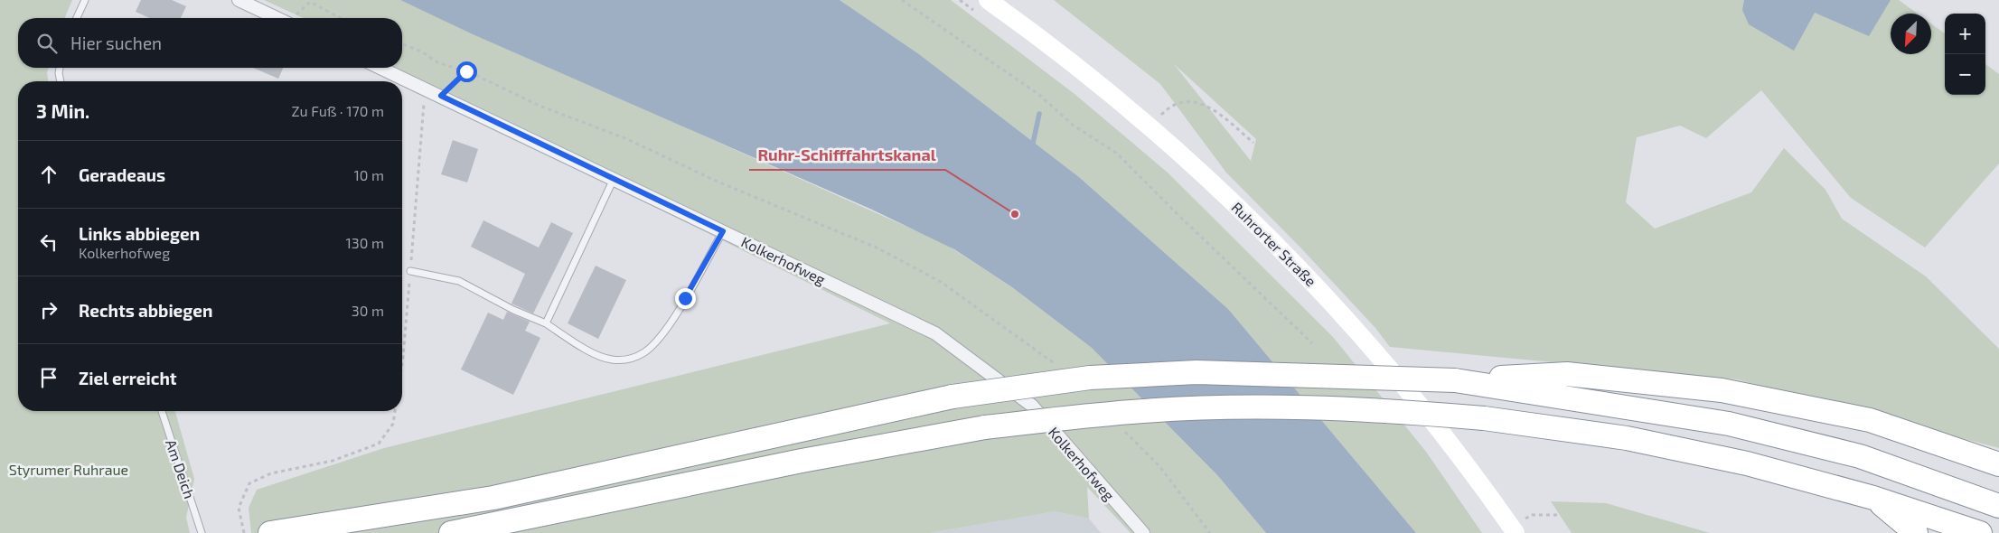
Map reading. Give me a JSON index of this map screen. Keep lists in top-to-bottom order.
{
  "streets": {
    "main road": ["Ruhrorter Straße"],
    "street": ["Kolkerhofweg"],
    "lane": ["Am Deich"]
  },
  "parks": ["Styrumer Ruhraue"],
  "places": ["Ruhr-Schifffahrtskanal"],
  "north": "bottom left",
  "page": {
    "map_buttons": ["+", "−"],
    "search": "Hier suchen",
    "heading": ["3 Min.", "Zu Fuß · 170 m"],
    "list": [
      ["Geradeaus", "10 m"],
      ["Links abbiegen", "Kolkerhofweg", "130 m"],
      ["Rechts abbiegen", "30 m"],
      "Ziel erreicht"
    ]
  }
}
